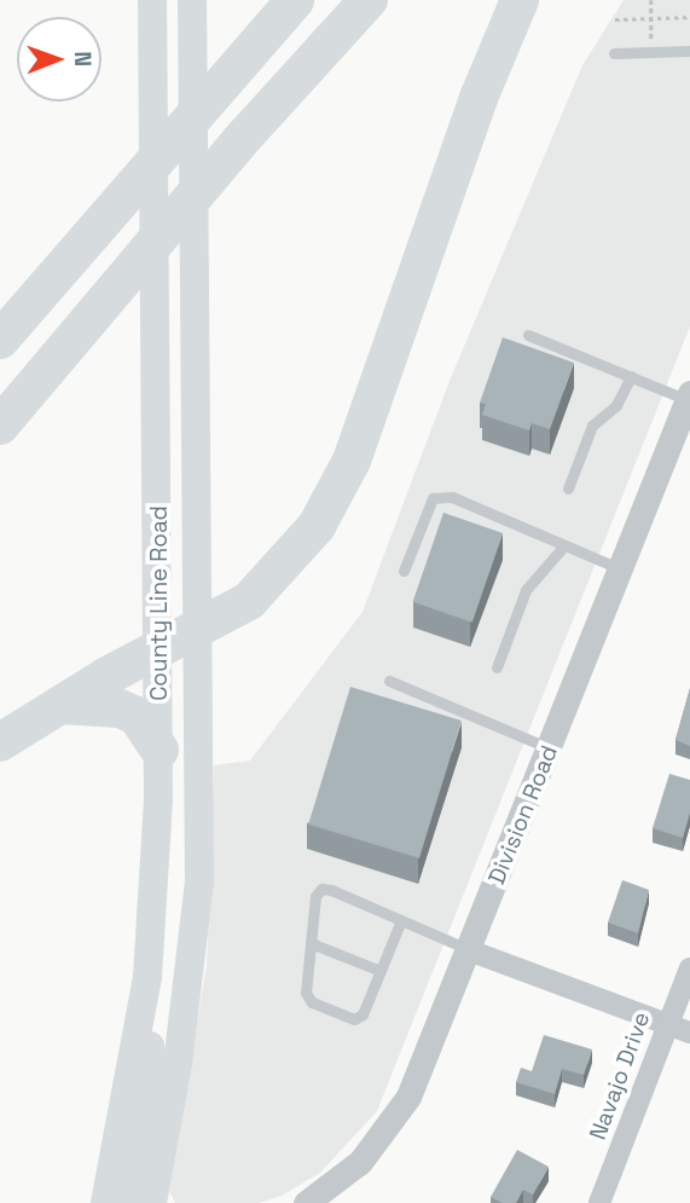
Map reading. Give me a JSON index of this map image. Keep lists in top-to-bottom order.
{
  "streets": {
    "main road": ["County Line Road"],
    "street": ["Division Road", "Navajo Drive"]
  },
  "north": "right"
}
